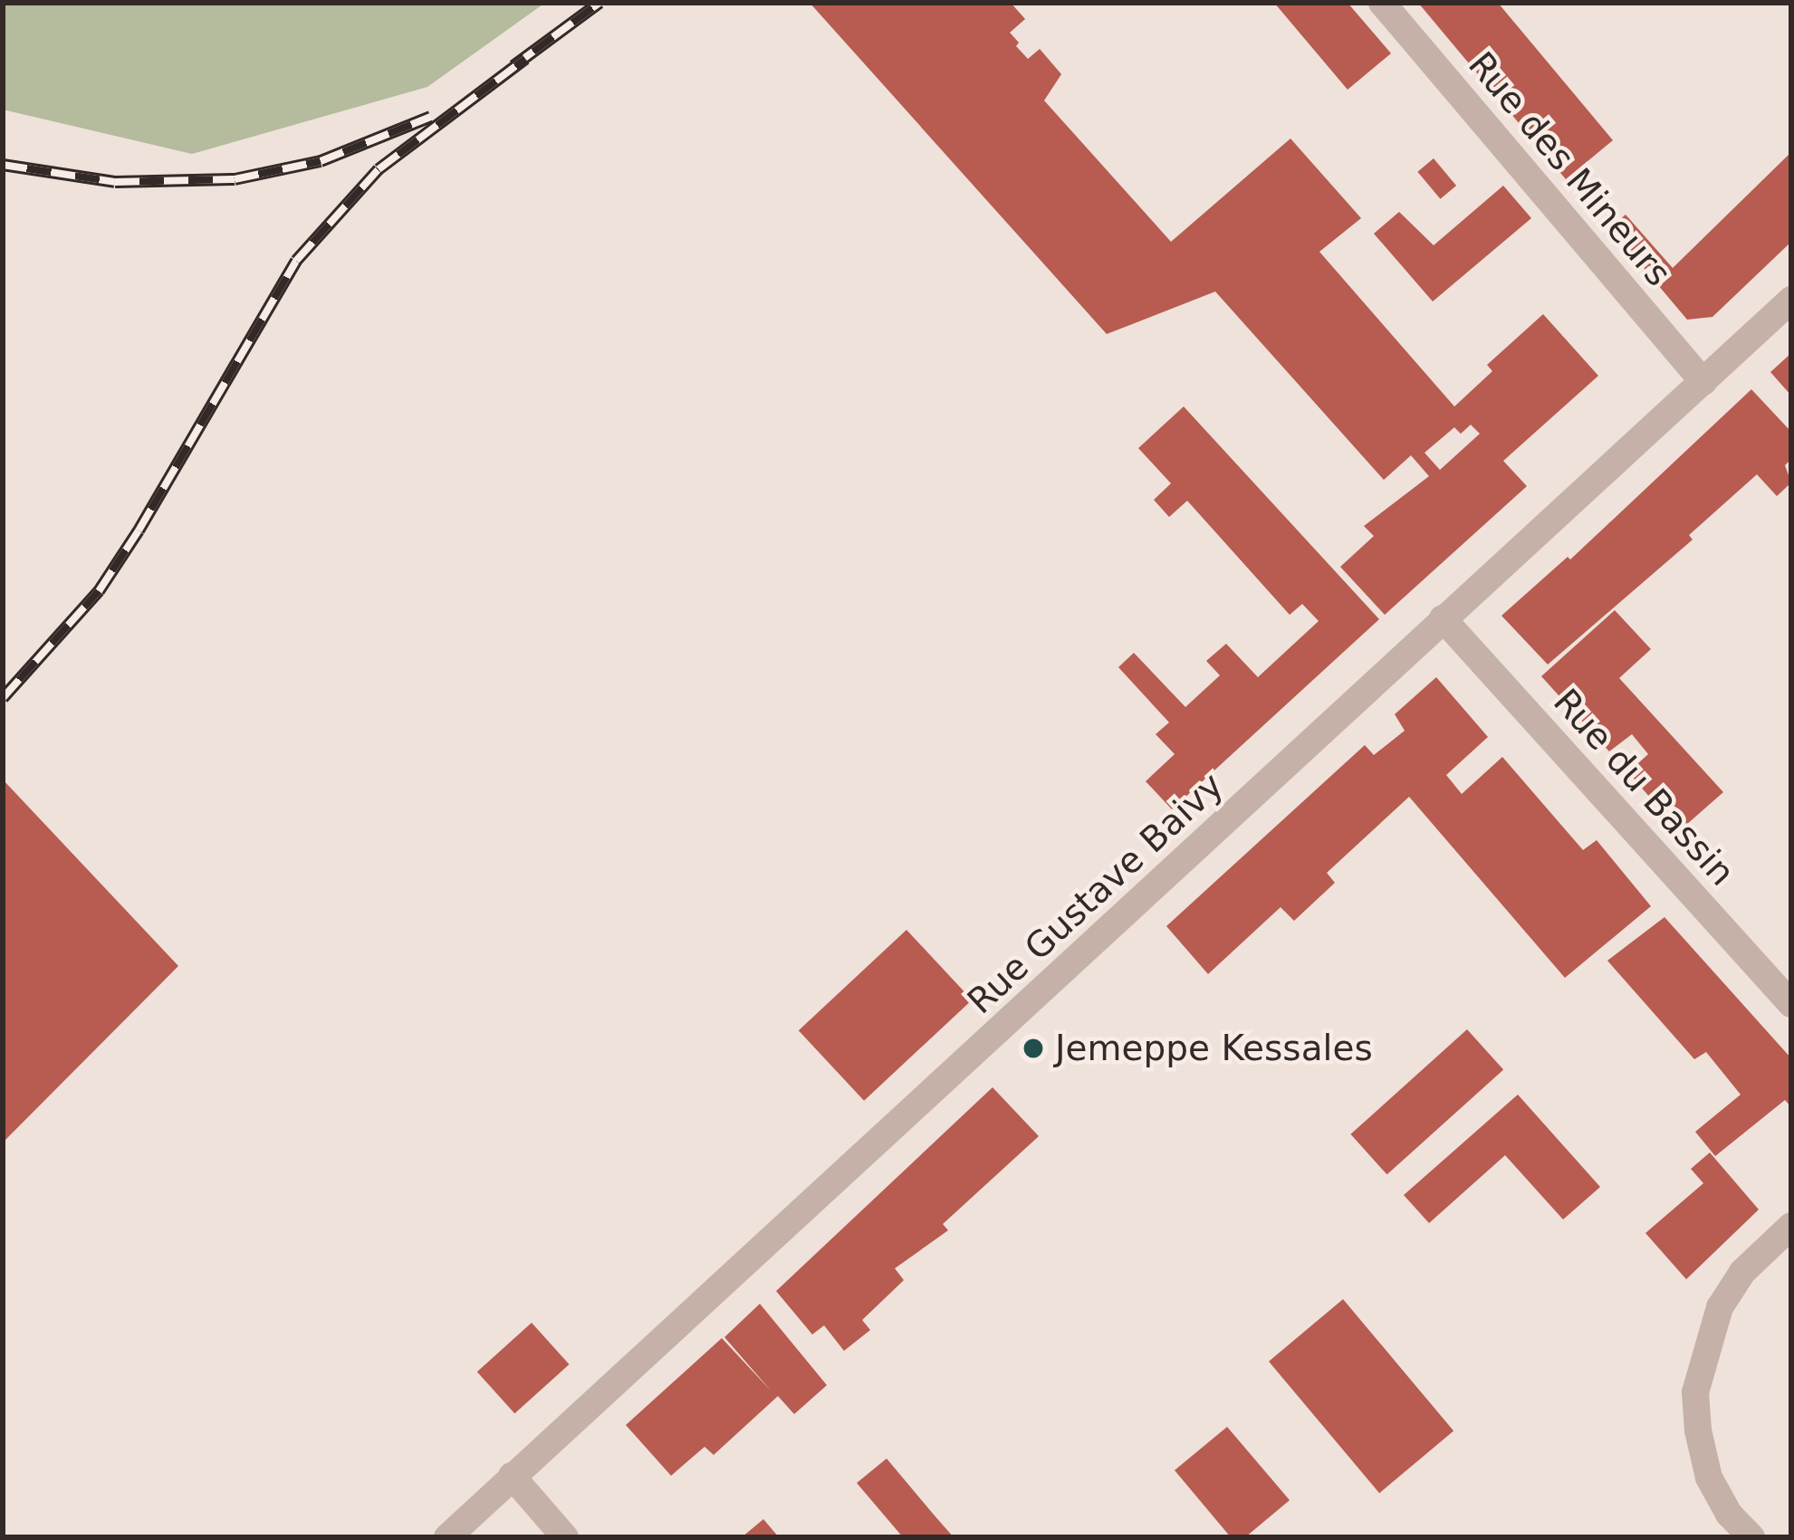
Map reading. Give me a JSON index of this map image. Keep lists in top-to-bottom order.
{
  "streets": {
    "street": ["Rue des Mineurs", "Rue du Bassin", "Rue Gustave Baivy"]
  },
  "crossings": [
    ["Rue des Mineurs", "Rue Gustave Baivy"],
    ["Rue du Bassin", "Rue Gustave Baivy"]
  ],
  "places": ["Jemeppe Kessales"]
}
